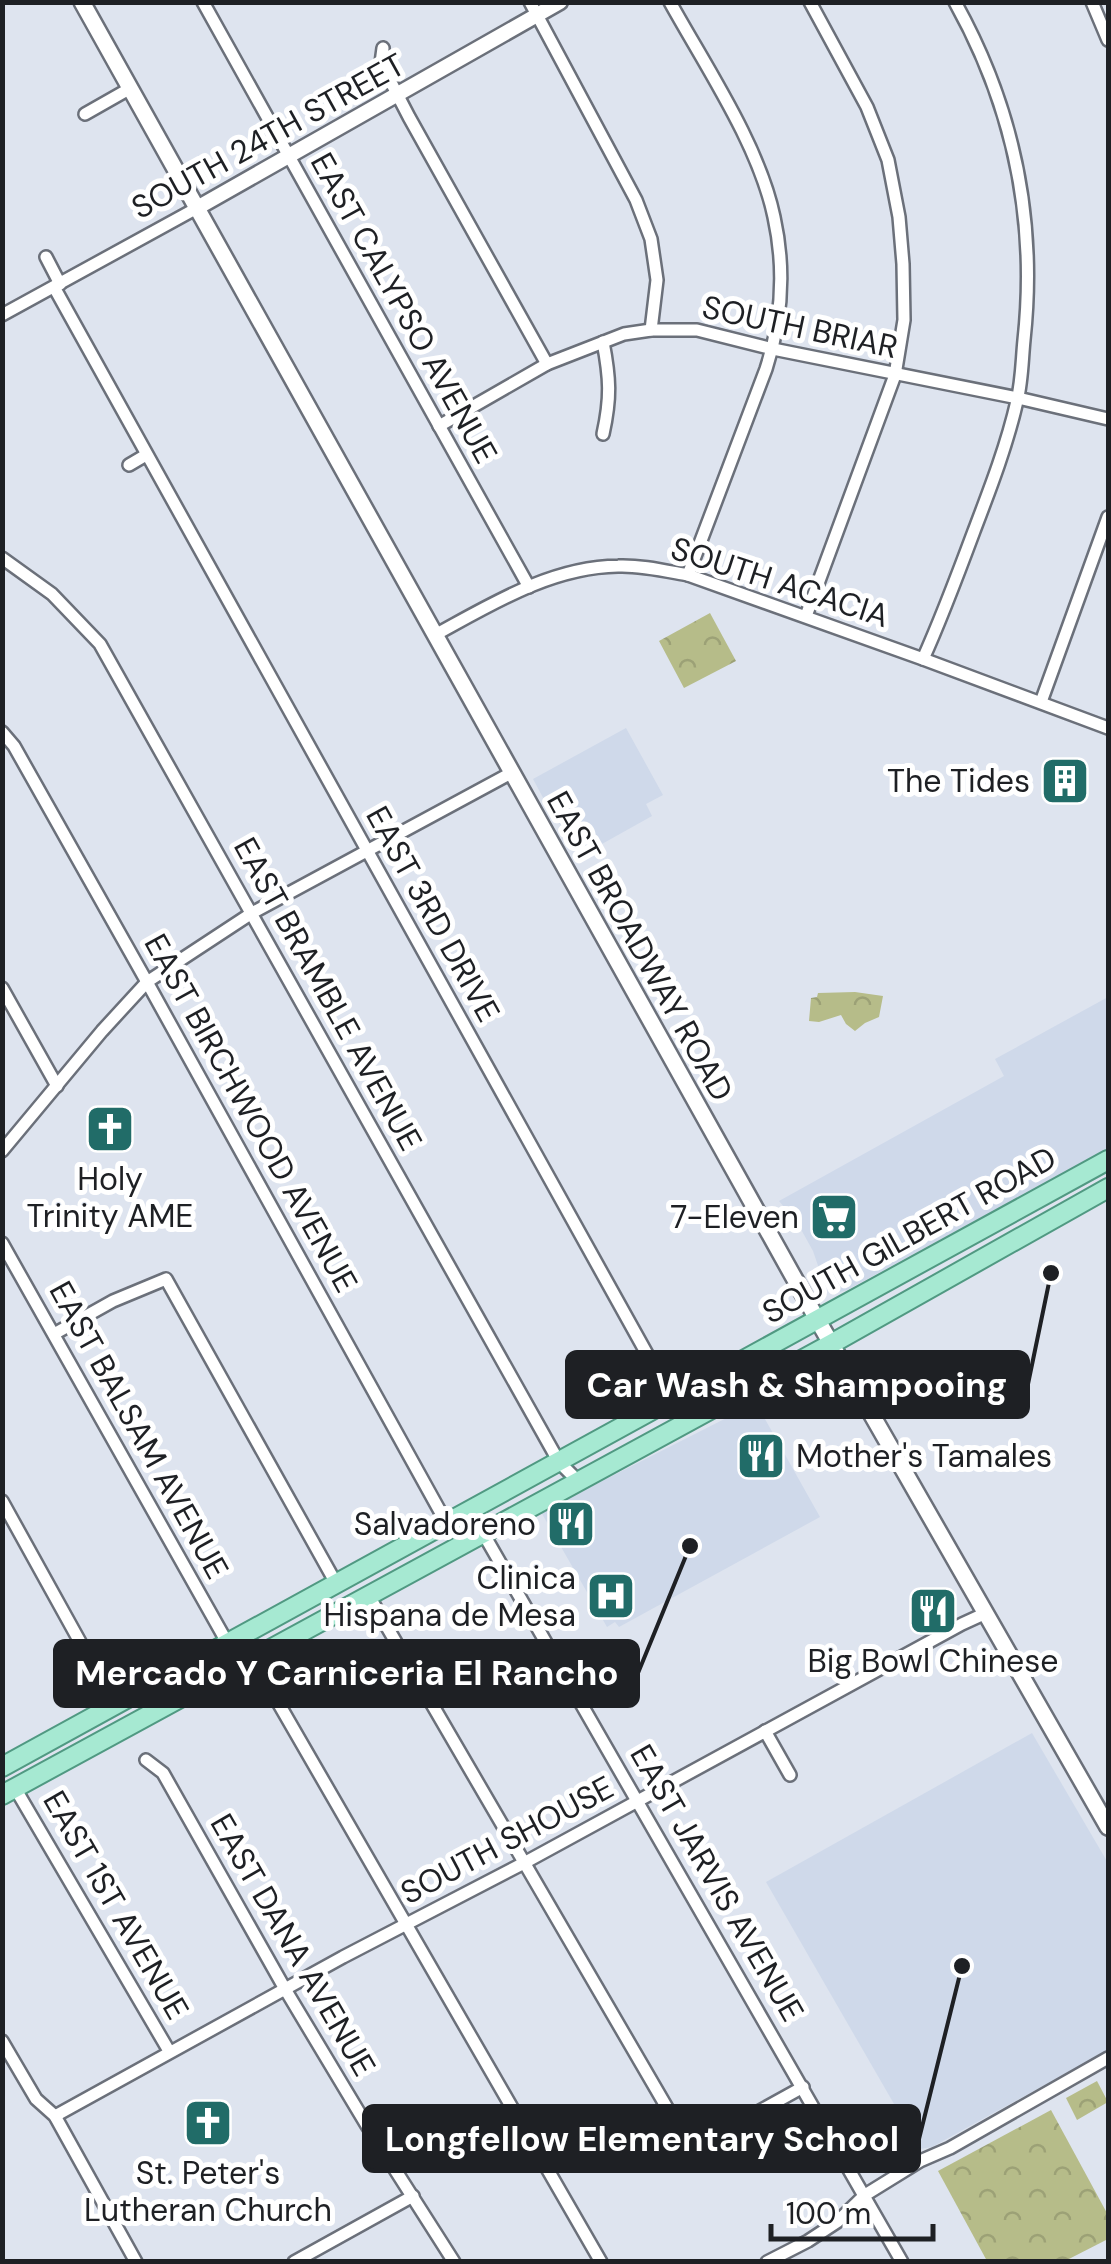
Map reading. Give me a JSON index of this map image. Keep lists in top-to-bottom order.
{
  "streets": {
    "main road": ["EAST BROADWAY ROAD", "SOUTH GILBERT ROAD"],
    "street": [
      "SOUTH 24TH STREET",
      "EAST CALYPSO AVENUE",
      "SOUTH BRIAR",
      "SOUTH ACACIA",
      "EAST 3RD DRIVE",
      "EAST BRAMBLE AVENUE",
      "EAST BIRCHWOOD AVENUE",
      "EAST BALSAM AVENUE",
      "SOUTH SHOUSE",
      "EAST JARVIS AVENUE",
      "EAST 1ST AVENUE",
      "EAST DANA AVENUE"
    ]
  },
  "crossings": [
    ["SOUTH 24TH STREET", "EAST CALYPSO AVENUE"],
    ["SOUTH 24TH STREET", "EAST 3RD DRIVE"],
    ["SOUTH 24TH STREET", "EAST BROADWAY ROAD"],
    ["EAST CALYPSO AVENUE", "SOUTH BRIAR"],
    ["EAST CALYPSO AVENUE", "SOUTH ACACIA"],
    ["SOUTH ACACIA", "EAST BROADWAY ROAD"],
    ["EAST 3RD DRIVE", "SOUTH GILBERT ROAD"],
    ["EAST BROADWAY ROAD", "SOUTH GILBERT ROAD"],
    ["EAST BROADWAY ROAD", "SOUTH SHOUSE"],
    ["EAST BRAMBLE AVENUE", "SOUTH GILBERT ROAD"],
    ["EAST BIRCHWOOD AVENUE", "SOUTH GILBERT ROAD"],
    ["SOUTH GILBERT ROAD", "EAST BALSAM AVENUE"],
    ["SOUTH GILBERT ROAD", "EAST JARVIS AVENUE"],
    ["SOUTH GILBERT ROAD", "EAST 1ST AVENUE"],
    ["SOUTH SHOUSE", "EAST JARVIS AVENUE"],
    ["SOUTH SHOUSE", "EAST 1ST AVENUE"],
    ["SOUTH SHOUSE", "EAST DANA AVENUE"]
  ],
  "places": {
    "building": ["The Tides"],
    "church": ["Holy Trinity AME", "St. Peter's Lutheran Church"],
    "supermarket": ["7-Eleven"],
    "other": ["Car Wash & Shampooing", "Mercado Y Carniceria El Rancho", "Longfellow Elementary School"],
    "restaurant": ["Mother's Tamales", "Salvadoreno", "Big Bowl Chinese"],
    "hospital": ["Clinica Hispana de Mesa"]
  },
  "scale_bar": "100 m"
}
